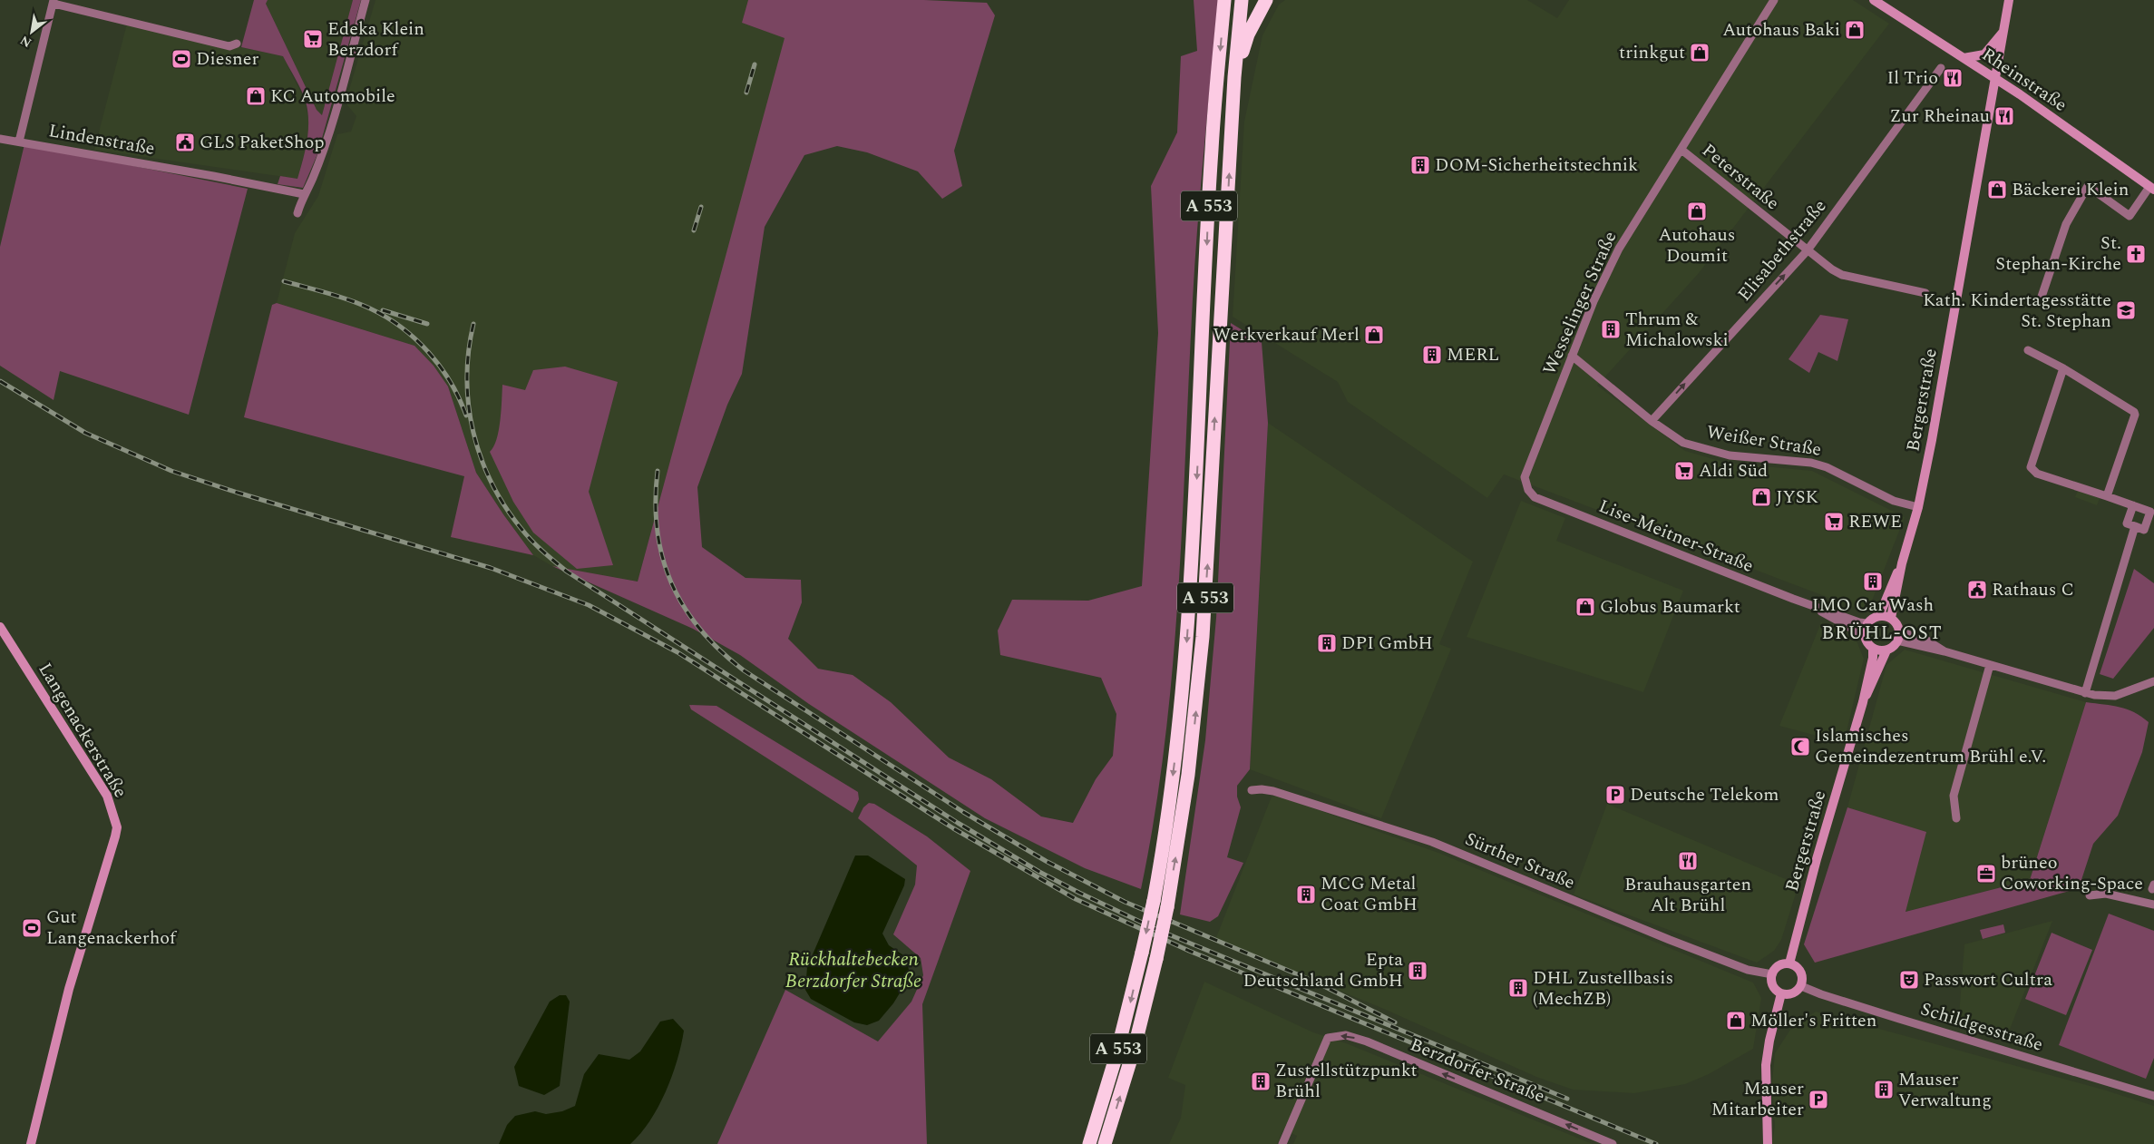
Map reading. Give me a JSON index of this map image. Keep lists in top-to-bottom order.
{
  "streets": {
    "highway": ["A 553"],
    "street": [
      "Rheinstraße",
      "Lindenstraße",
      "Peterstraße",
      "Elisabethstraße",
      "Wesselinger Straße",
      "Bergerstraße",
      "Weißer Straße",
      "Lise-Meitner-Straße",
      "Langenackerstraße",
      "Sürther Straße",
      "Schildgesstraße",
      "Berzdorfer Straße"
    ]
  },
  "crossings": [
    ["Rheinstraße", "Bergerstraße"],
    ["Peterstraße", "Elisabethstraße"],
    ["Peterstraße", "Wesselinger Straße"],
    ["Elisabethstraße", "Weißer Straße"],
    ["Wesselinger Straße", "Weißer Straße"],
    ["Wesselinger Straße", "Lise-Meitner-Straße"],
    ["Bergerstraße", "Weißer Straße"],
    ["Bergerstraße", "Lise-Meitner-Straße"],
    ["Bergerstraße", "Sürther Straße"],
    ["Bergerstraße", "Schildgesstraße"],
    ["Sürther Straße", "Schildgesstraße"]
  ],
  "one_way": ["Elisabethstraße"],
  "districts": ["BRÜHL-OST"],
  "water": ["Rückhaltebecken Berzdorfer Straße"],
  "places": {
    "shop": [
      "Autohaus Baki",
      "trinkgut",
      "KC Automobile",
      "Bäckerei Klein",
      "Autohaus Doumit",
      "Werkverkauf Merl",
      "JYSK",
      "Globus Baumarkt",
      "Möller's Fritten"
    ],
    "supermarket": ["Edeka Klein Berzdorf", "Aldi Süd", "REWE"],
    "sports": ["Diesner", "Gut Langenackerhof"],
    "restaurant": ["Il Trio", "Zur Rheinau", "Brauhausgarten Alt Brühl"],
    "public building": ["GLS PaketShop", "Rathaus C"],
    "building": [
      "DOM-Sicherheitstechnik",
      "Thrum & Michalowski",
      "MERL",
      "IMO Car Wash",
      "DPI GmbH",
      "MCG Metal Coat GmbH",
      "Epta Deutschland GmbH",
      "DHL Zustellbasis (MechZB)",
      "Zustellstützpunkt Brühl",
      "Mauser Verwaltung"
    ],
    "church": ["St. Stephan-Kirche"],
    "school or university": ["Kath. Kindertagesstätte St. Stephan"],
    "mosque": ["Islamisches Gemeindezentrum Brühl e.V."],
    "parking": ["Deutsche Telekom", "Mauser Mitarbeiter"],
    "office": ["brüneo Coworking-Space"],
    "theatre": ["Passwort Cultra"]
  },
  "north": "bottom left"
}
